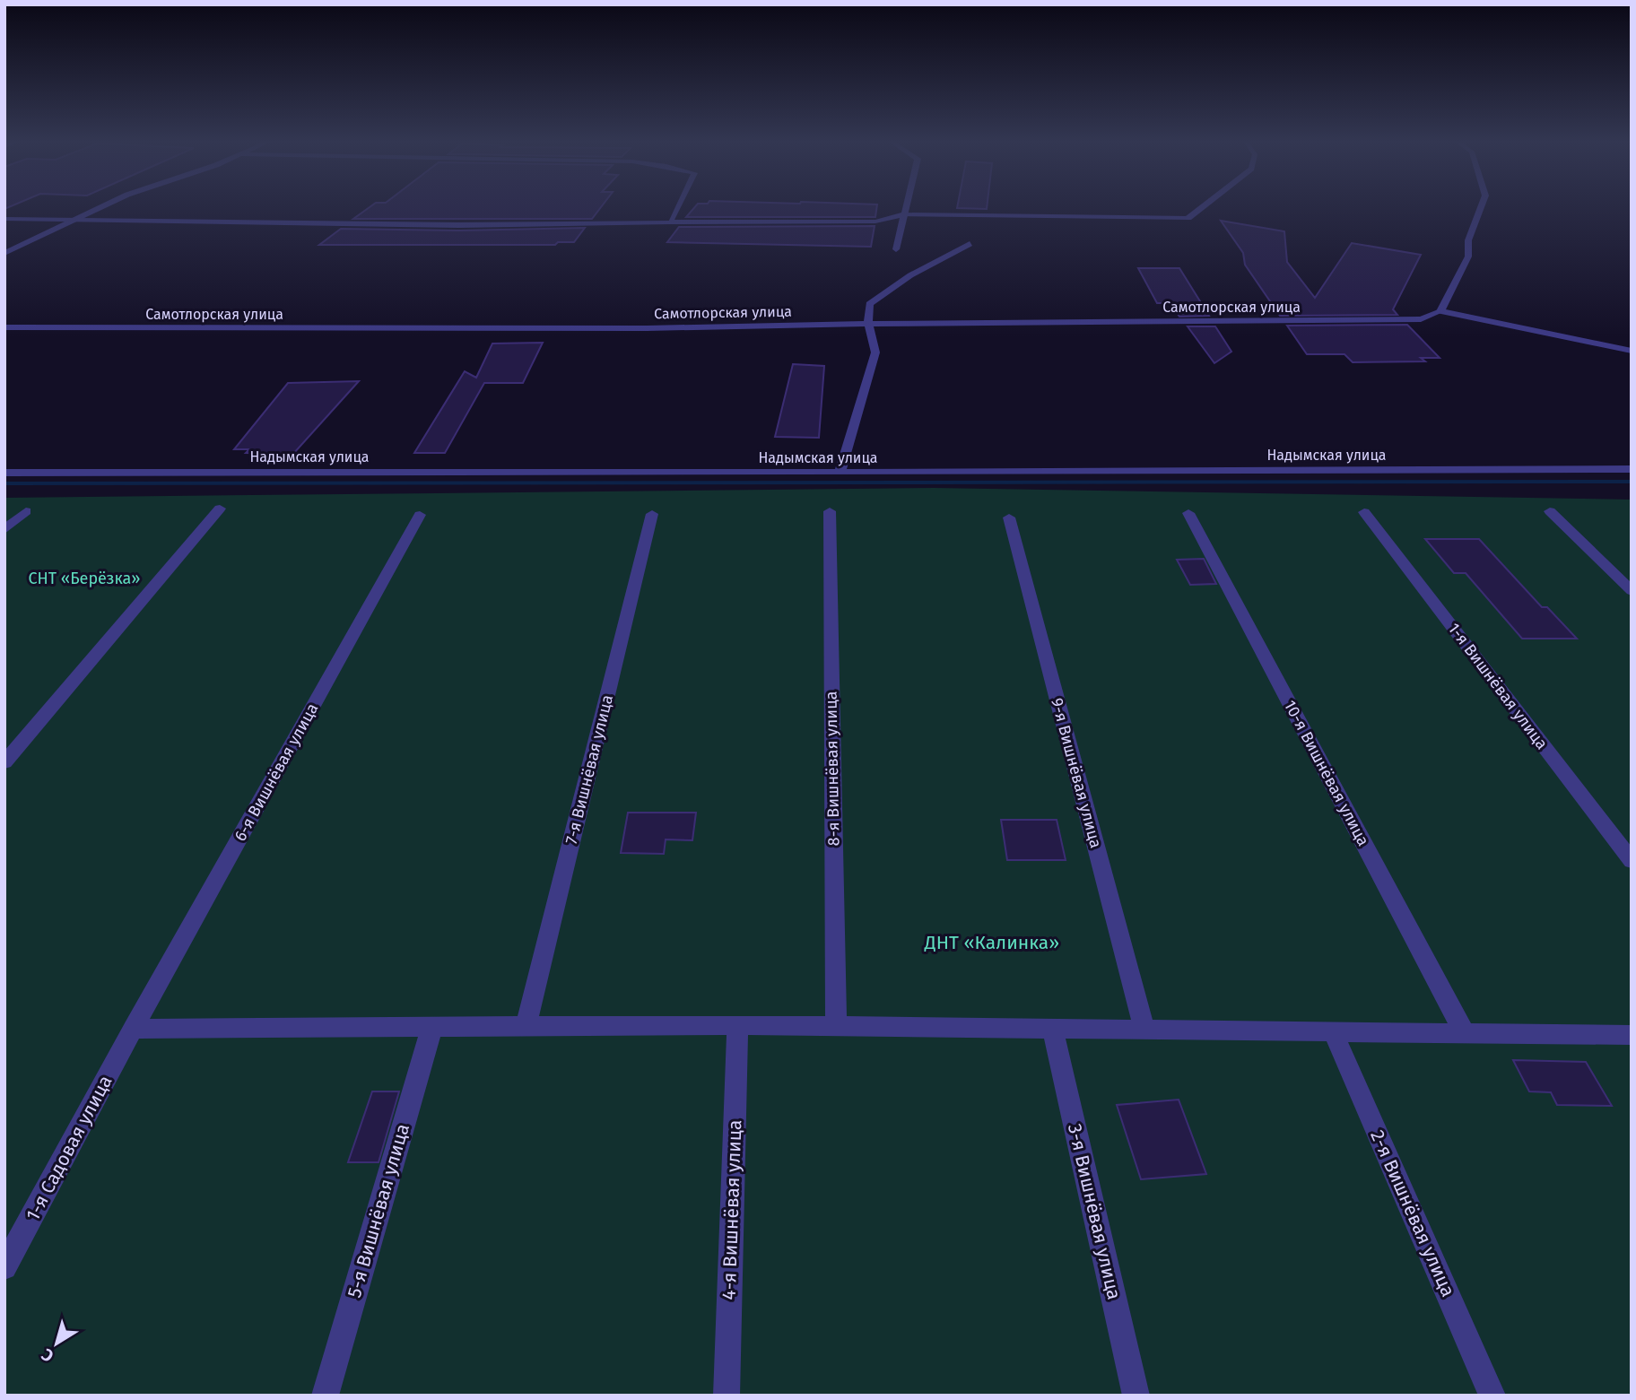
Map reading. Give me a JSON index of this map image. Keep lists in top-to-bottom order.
{
  "streets": {
    "street": [
      "Самотлорская улица",
      "Надымская улица",
      "1-я Вишнёвая улица",
      "8-я Вишнёвая улица",
      "7-я Вишнёвая улица",
      "6-я Вишнёвая улица",
      "9-я Вишнёвая улица",
      "10-я Вишнёвая улица",
      "1-я Садовая улица",
      "4-я Вишнёвая улица",
      "5-я Вишнёвая улица",
      "3-я Вишнёвая улица",
      "2-я Вишнёвая улица"
    ]
  },
  "crossings": [
    ["6-я Вишнёвая улица", "1-я Садовая улица"]
  ],
  "parks": ["СНТ «Берёзка»", "ДНТ «Калинка»"],
  "north": "bottom left"
}
